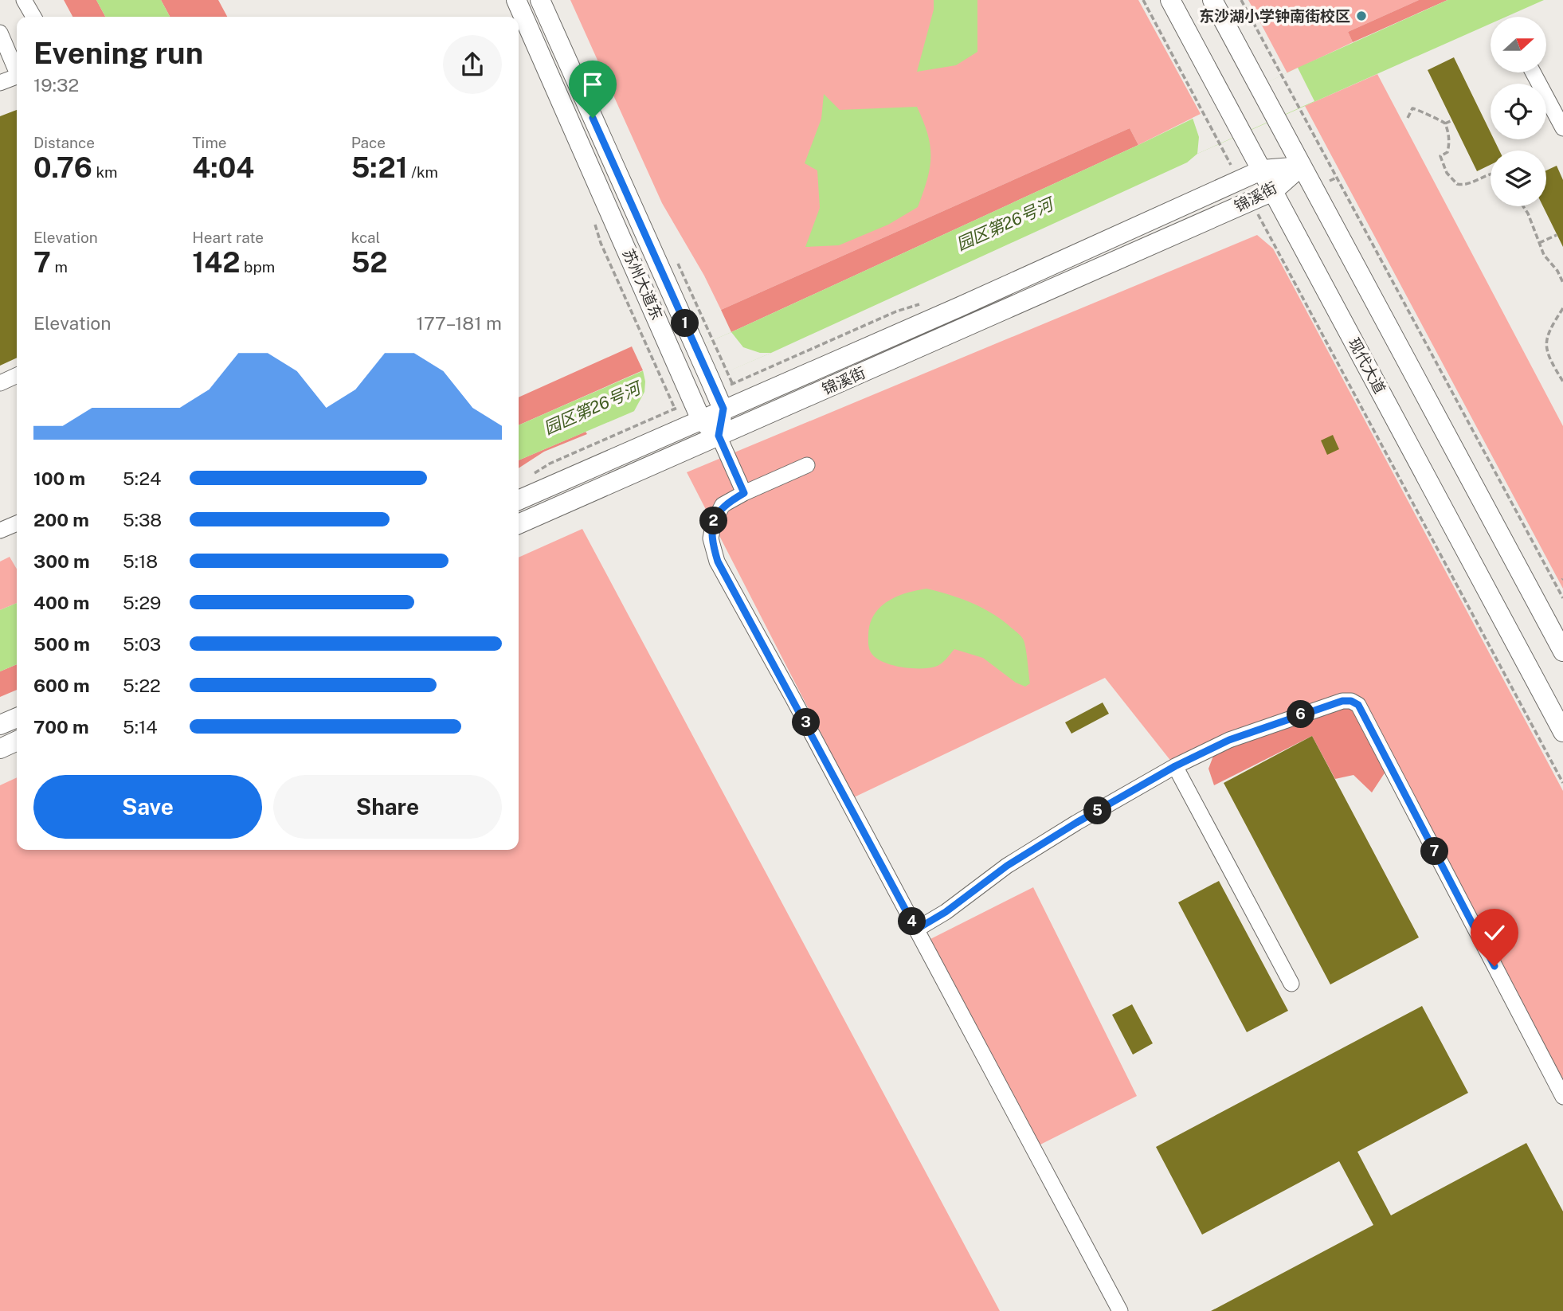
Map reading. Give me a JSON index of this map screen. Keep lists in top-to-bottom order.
{
  "streets": {
    "main road": ["锦溪街", "苏州大道东", "现代大道"]
  },
  "crossings": [
    ["锦溪街", "苏州大道东"],
    ["锦溪街", "现代大道"]
  ],
  "water": ["园区第26号河"],
  "places": ["东沙湖小学钟南街校区"],
  "north": "right",
  "page": {
    "heading": ["Evening run", "19:32"],
    "stats": [
      ["Distance", "0.76 km"],
      ["Time", "4:04"],
      ["Pace", "5:21 /km"],
      ["Elevation", "7 m"],
      ["Heart rate", "142 bpm"],
      ["kcal", "52"]
    ],
    "chart": ["Elevation", "177–181 m"],
    "pins": [
      "1",
      "2",
      "6",
      "3",
      "5",
      "7",
      "4"
    ],
    "list": [
      {
        "name": "100 m",
        "note": "5:24"
      },
      {
        "name": "200 m",
        "note": "5:38"
      },
      {
        "name": "300 m",
        "note": "5:18"
      },
      {
        "name": "400 m",
        "note": "5:29"
      },
      {
        "name": "500 m",
        "note": "5:03"
      },
      {
        "name": "600 m",
        "note": "5:22"
      },
      {
        "name": "700 m",
        "note": "5:14"
      }
    ],
    "buttons": ["Save", "Share"]
  }
}
